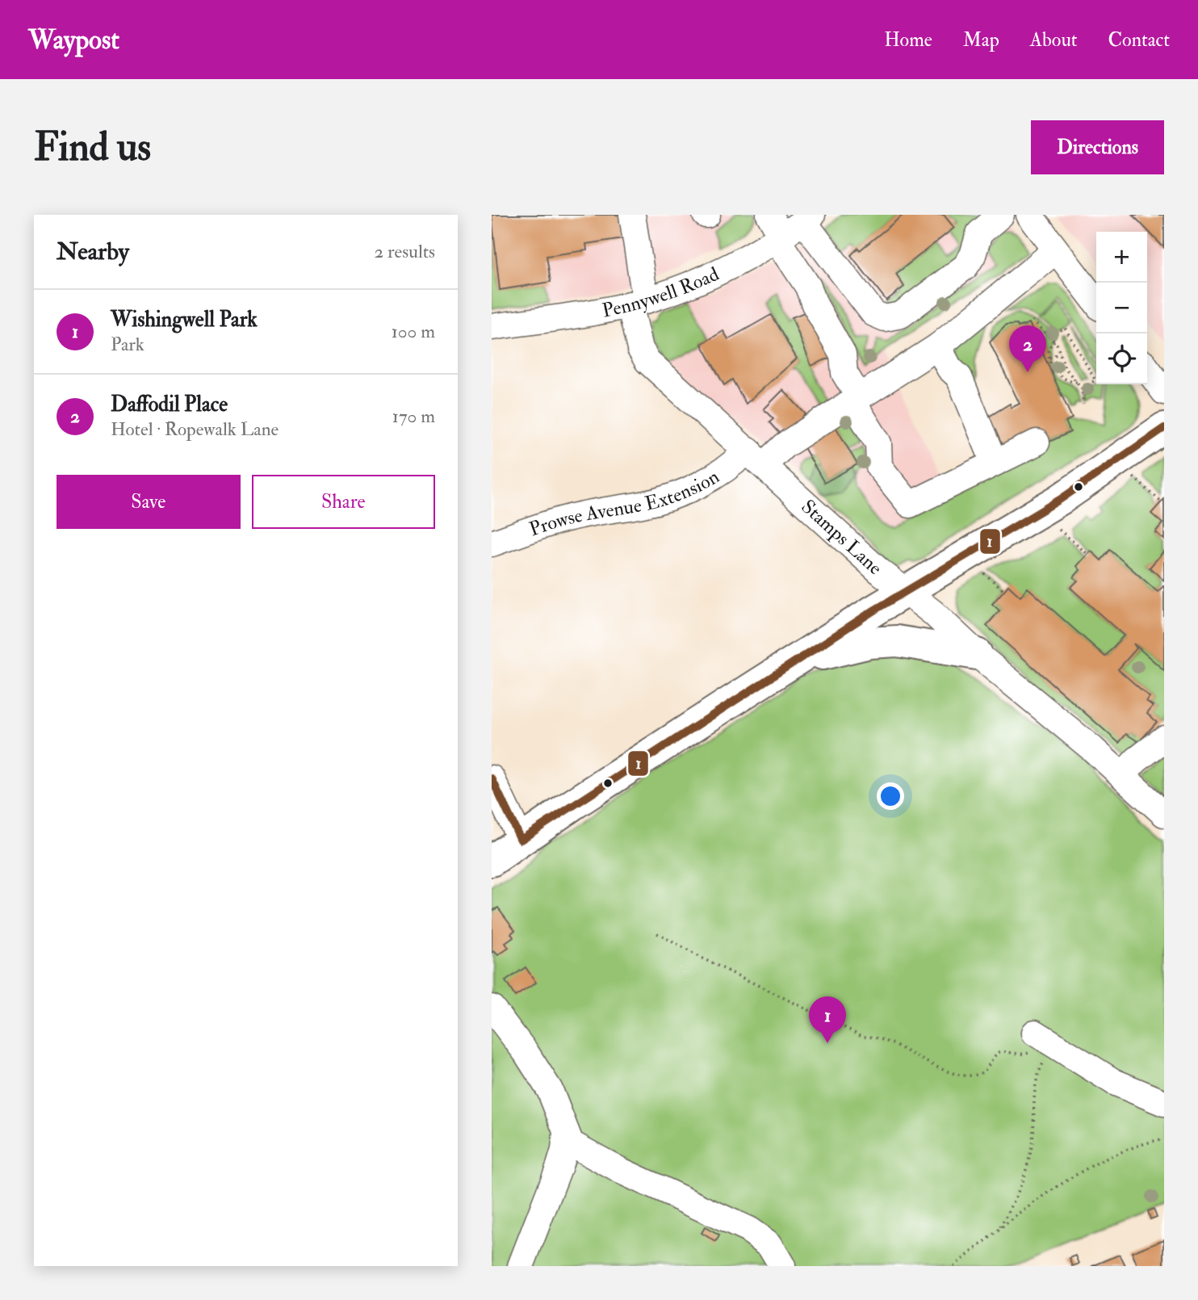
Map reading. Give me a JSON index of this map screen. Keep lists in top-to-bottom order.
{
  "streets": {
    "street": ["Pennywell Road", "Prowse Avenue Extension", "Stamps Lane"]
  },
  "crossings": [
    ["Pennywell Road", "Stamps Lane"],
    ["Prowse Avenue Extension", "Stamps Lane"]
  ],
  "lines": ["transit line 1"],
  "page": {
    "header": "Waypost",
    "nav": [
      "Home",
      "Map",
      "About",
      "Contact"
    ],
    "buttons": [
      "Directions",
      ["Save", "Share"]
    ],
    "title": "Find us",
    "heading": ["Nearby", "2 results"],
    "map_buttons": ["+", "−"],
    "list": [
      {
        "mark": "1",
        "name": "Wishingwell Park",
        "note": "Park",
        "value": "100 m"
      },
      {
        "mark": "2",
        "name": "Daffodil Place",
        "note": "Hotel · Ropewalk Lane",
        "value": "170 m"
      }
    ],
    "pins": ["2", "1"]
  }
}
